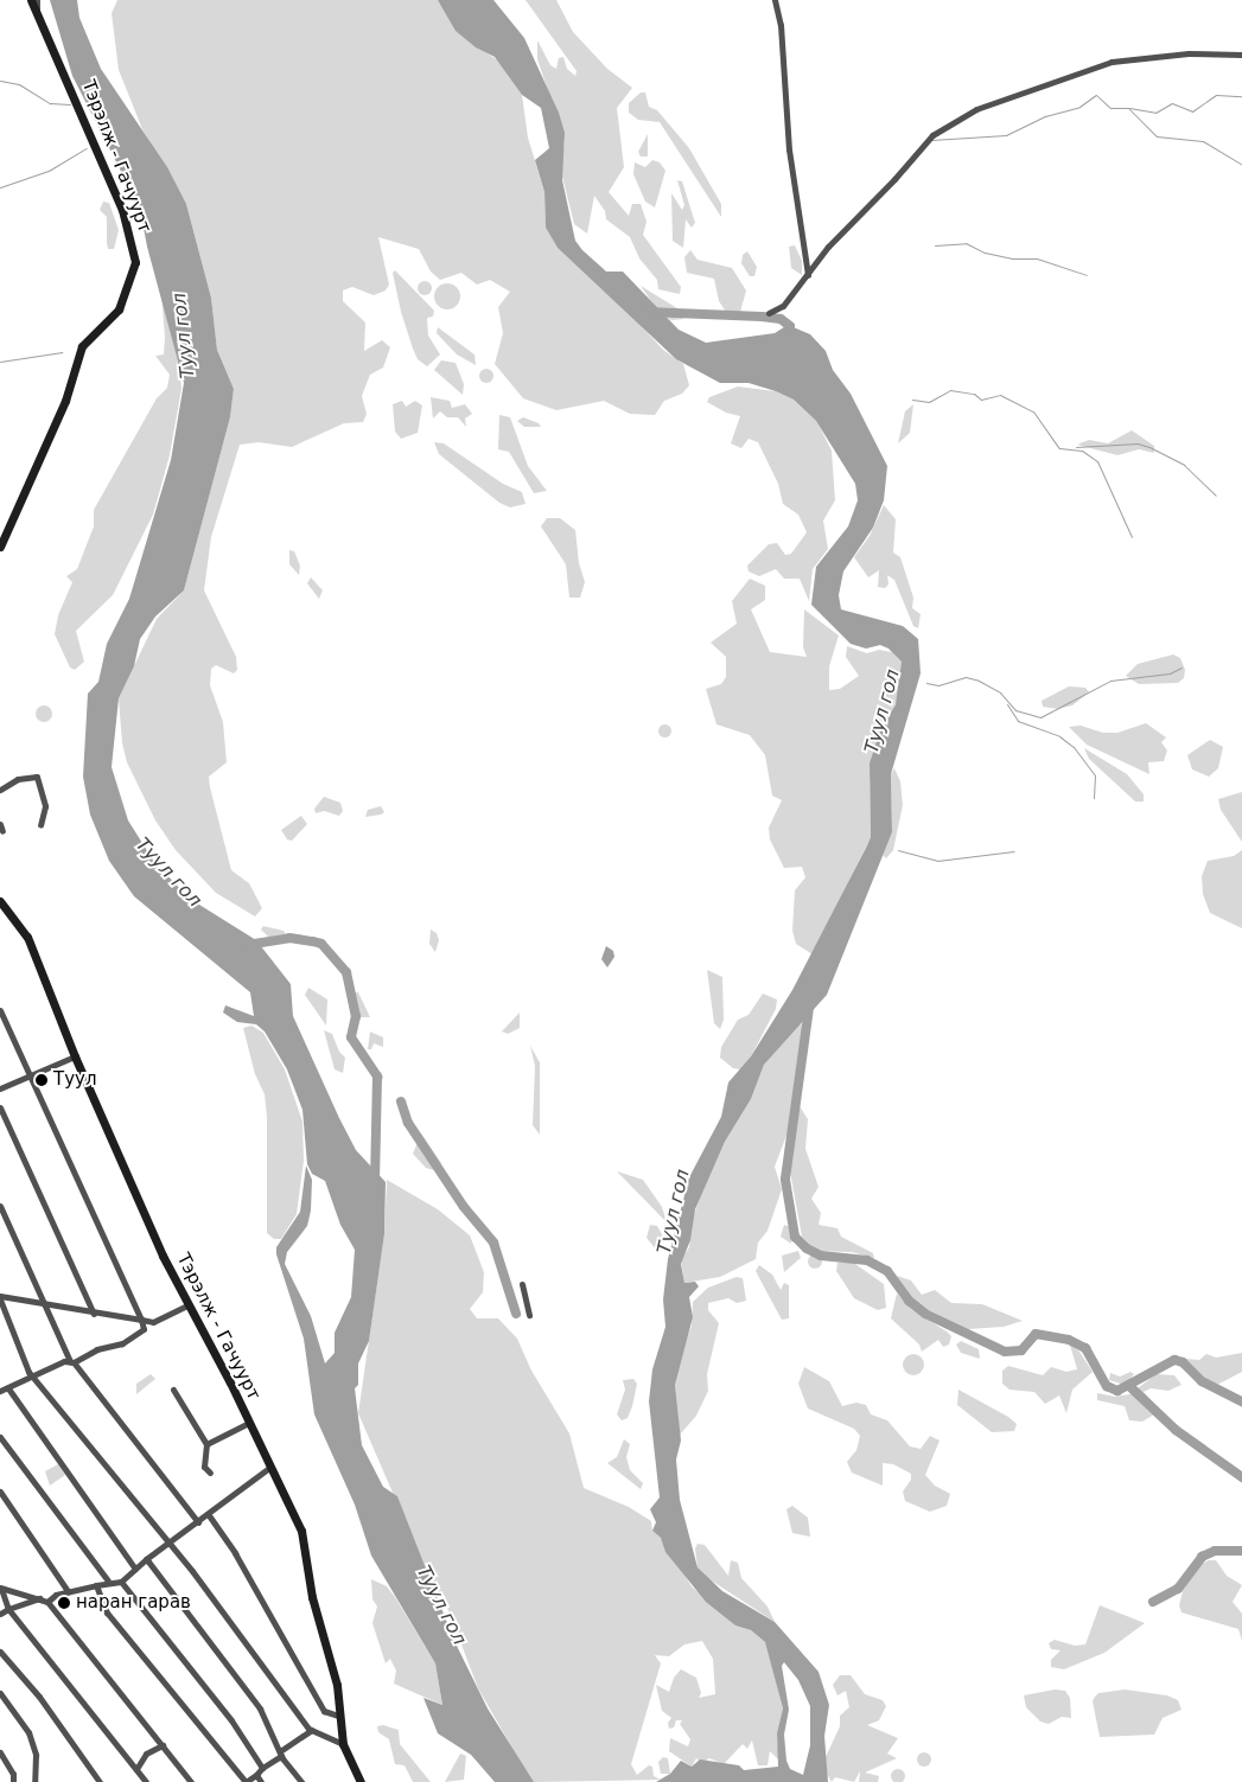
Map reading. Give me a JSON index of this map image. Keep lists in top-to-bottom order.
{
  "streets": {
    "main road": ["Тэрэлж - Гачуурт"]
  },
  "water": ["Туул гол"],
  "places": ["Туул", "наран гарав"]
}
